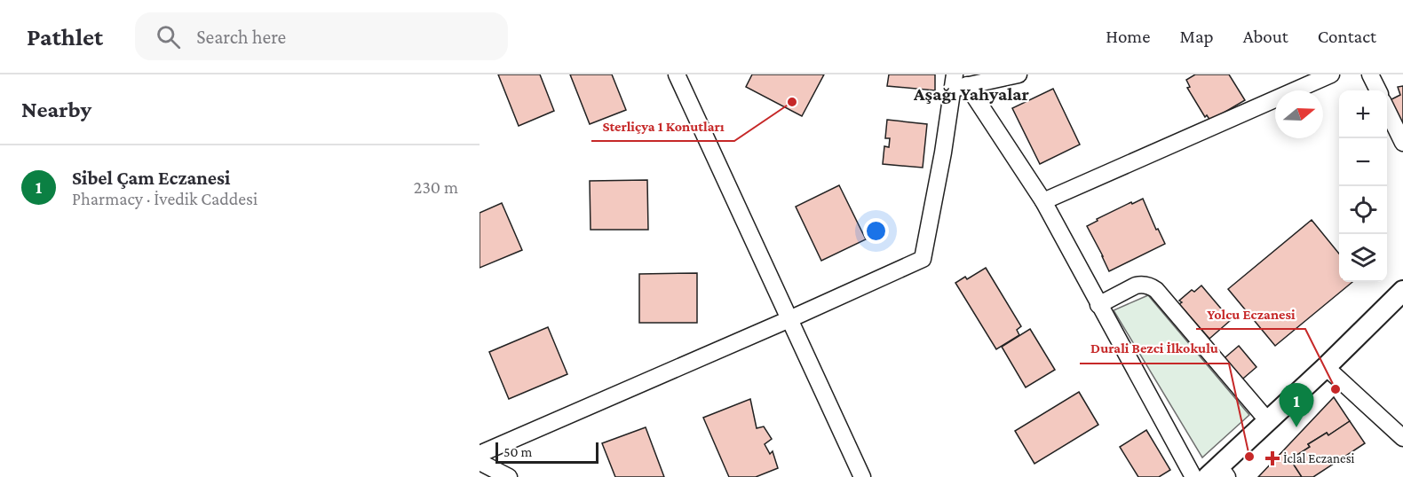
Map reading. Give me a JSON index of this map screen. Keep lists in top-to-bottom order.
{
  "districts": ["Aşağı Yahyalar"],
  "places": {
    "other": ["Sterliçya 1 Konutları", "Yolcu Eczanesi", "Durali Bezci İlkokulu"],
    "health": ["İclal Eczanesi"]
  },
  "scale_bar": "50 m",
  "north": "right",
  "page": {
    "header": "Pathlet",
    "search": "Search here",
    "nav": [
      "Home",
      "Map",
      "About",
      "Contact"
    ],
    "heading": "Nearby",
    "map_buttons": ["+", "−"],
    "list": [
      {
        "mark": "1",
        "name": "Sibel Çam Eczanesi",
        "note": "Pharmacy · İvedik Caddesi",
        "value": "230 m"
      }
    ],
    "pins": "1",
    "scale": "50 m"
  }
}
